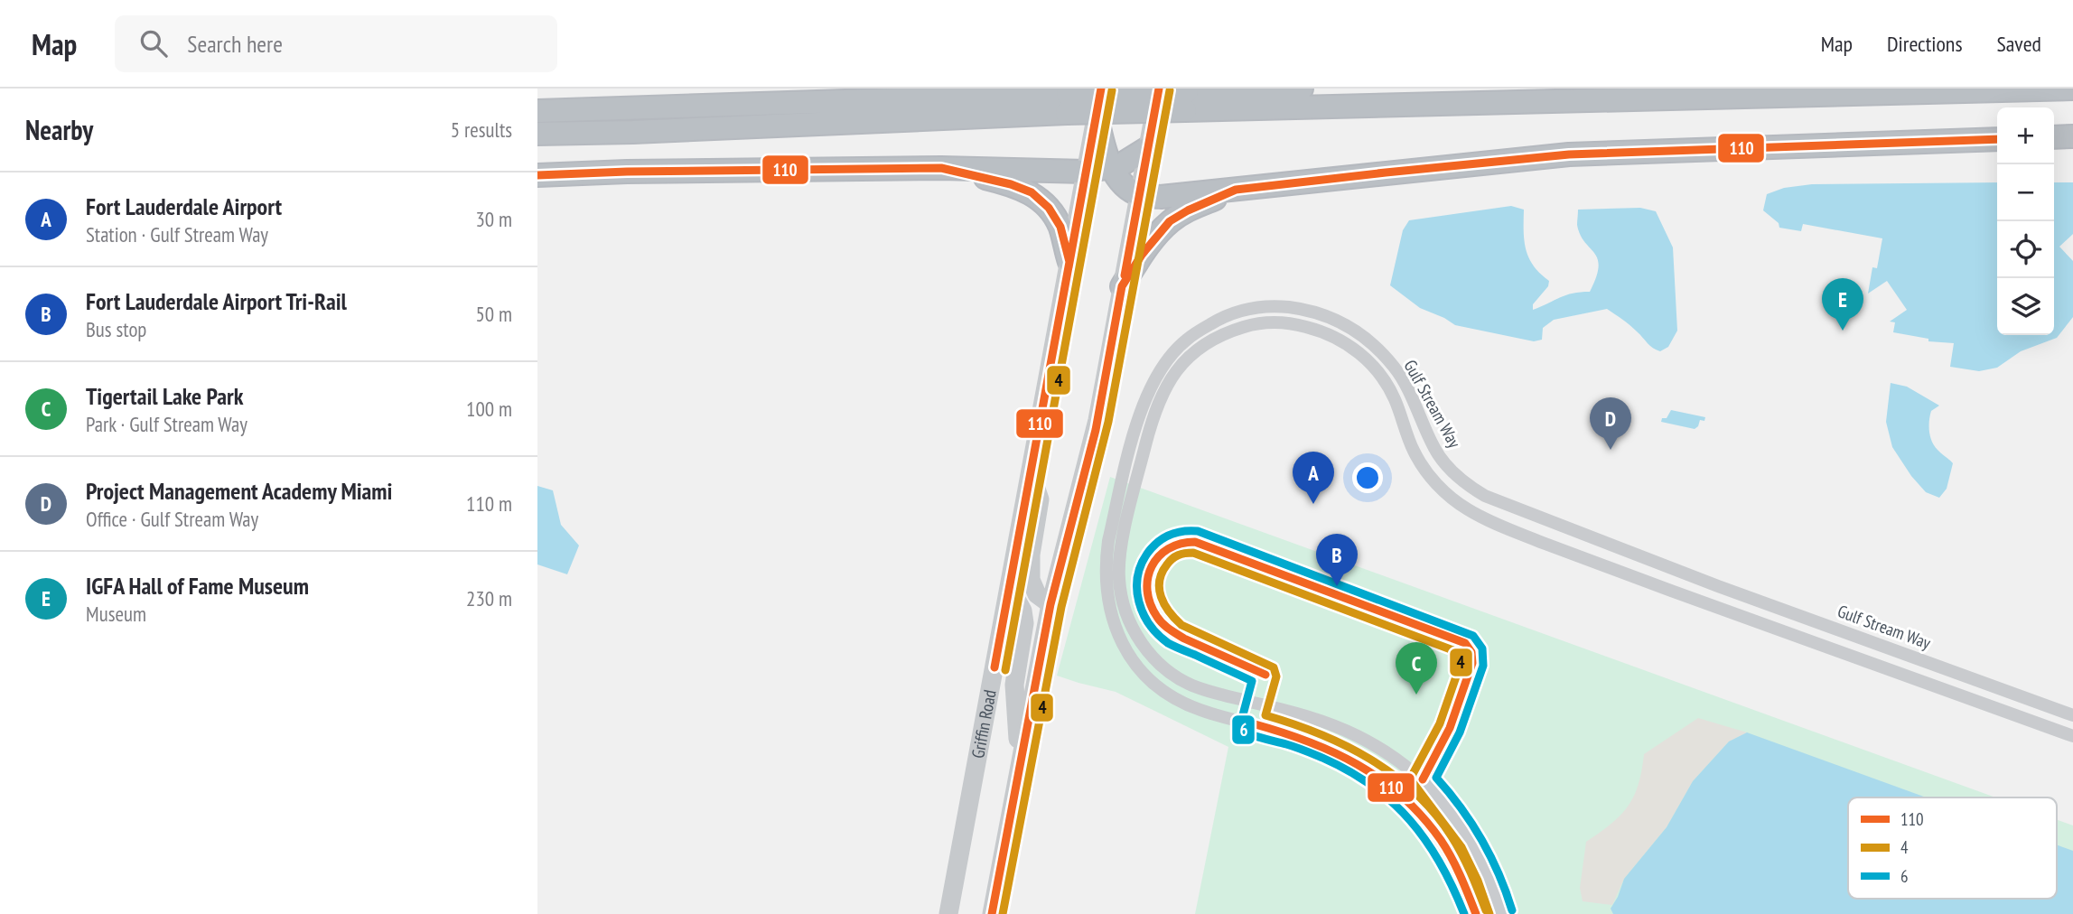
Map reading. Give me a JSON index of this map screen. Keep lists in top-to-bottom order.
{
  "streets": {
    "main road": ["Griffin Road"],
    "street": ["Gulf Stream Way"]
  },
  "lines": ["transit line 110", "transit line 4", "transit line 6"],
  "legend": ["110", "4", "6"],
  "page": {
    "header": "Map",
    "search": "Search here",
    "nav": ["Map", "Directions", "Saved"],
    "heading": ["Nearby", "5 results"],
    "map_buttons": ["+", "−"],
    "list": [
      {
        "mark": "A",
        "name": "Fort Lauderdale Airport",
        "note": "Station · Gulf Stream Way",
        "value": "30 m"
      },
      {
        "mark": "B",
        "name": "Fort Lauderdale Airport Tri-Rail",
        "note": "Bus stop",
        "value": "50 m"
      },
      {
        "mark": "C",
        "name": "Tigertail Lake Park",
        "note": "Park · Gulf Stream Way",
        "value": "100 m"
      },
      {
        "mark": "D",
        "name": "Project Management Academy Miami",
        "note": "Office · Gulf Stream Way",
        "value": "110 m"
      },
      {
        "mark": "E",
        "name": "IGFA Hall of Fame Museum",
        "note": "Museum",
        "value": "230 m"
      }
    ],
    "pins": [
      "E",
      "D",
      "A",
      "B",
      "C"
    ]
  }
}
